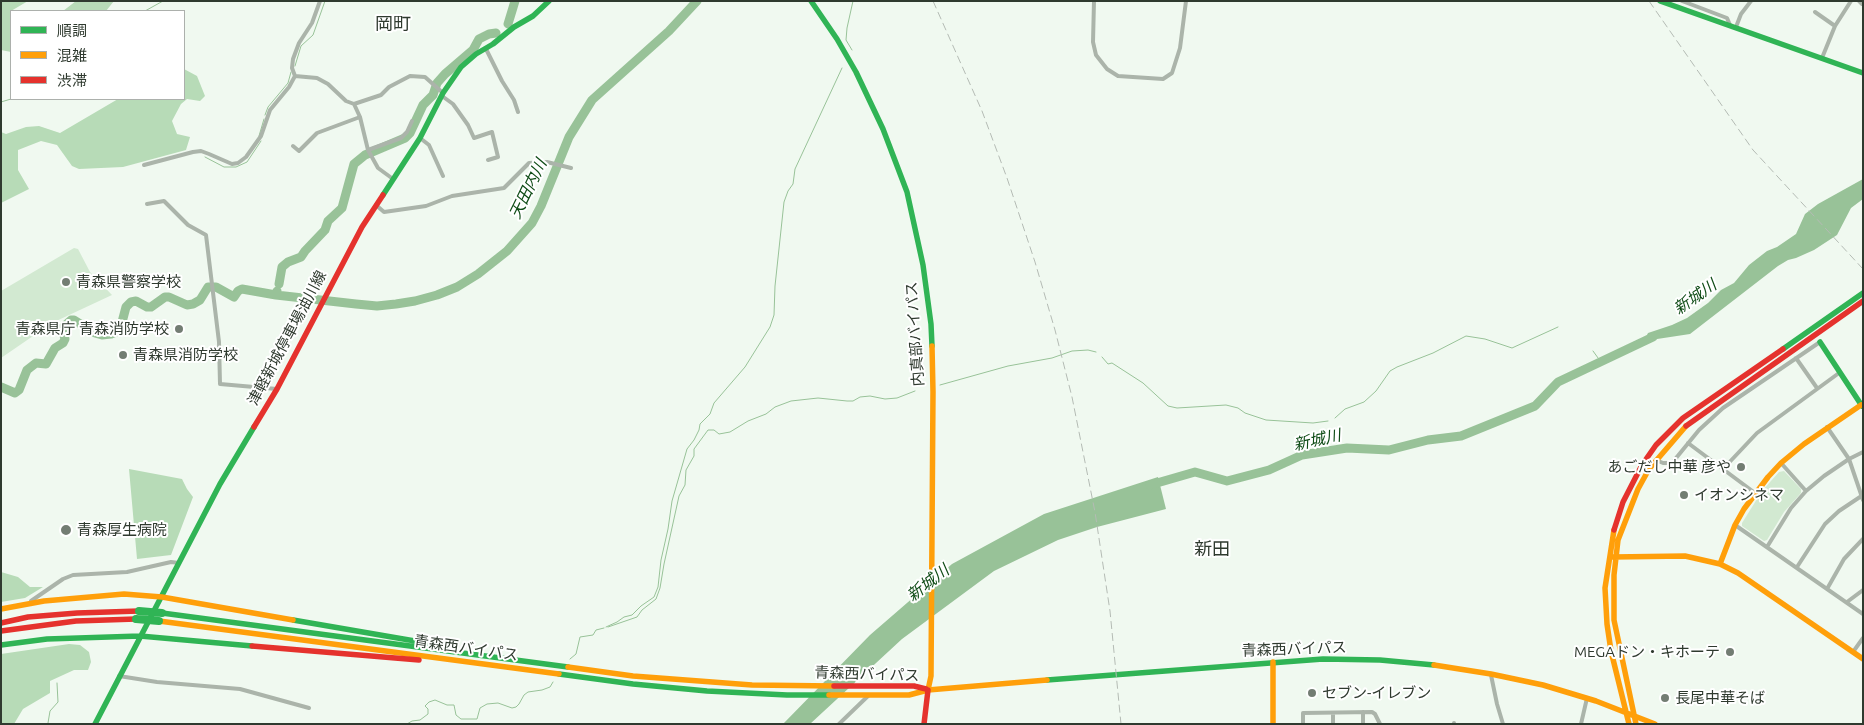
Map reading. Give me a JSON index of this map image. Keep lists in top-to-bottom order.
{
  "streets": {
    "main road": ["内真部バイパス", "津軽新城停車場油川線", "青森西バイパス"]
  },
  "crossings": [
    ["内真部バイパス", "青森西バイパス"]
  ],
  "districts": ["岡町", "新田"],
  "water": ["天田内川", "新城川"],
  "places": [
    "青森県警察学校",
    "青森県庁 青森消防学校",
    "青森県消防学校",
    "あごだし中華 彦や",
    "イオンシネマ",
    "青森厚生病院",
    "MEGAドン・キホーテ",
    "セブン-イレブン",
    "長尾中華そば"
  ],
  "legend": ["順調", "混雑", "渋滞"]
}
